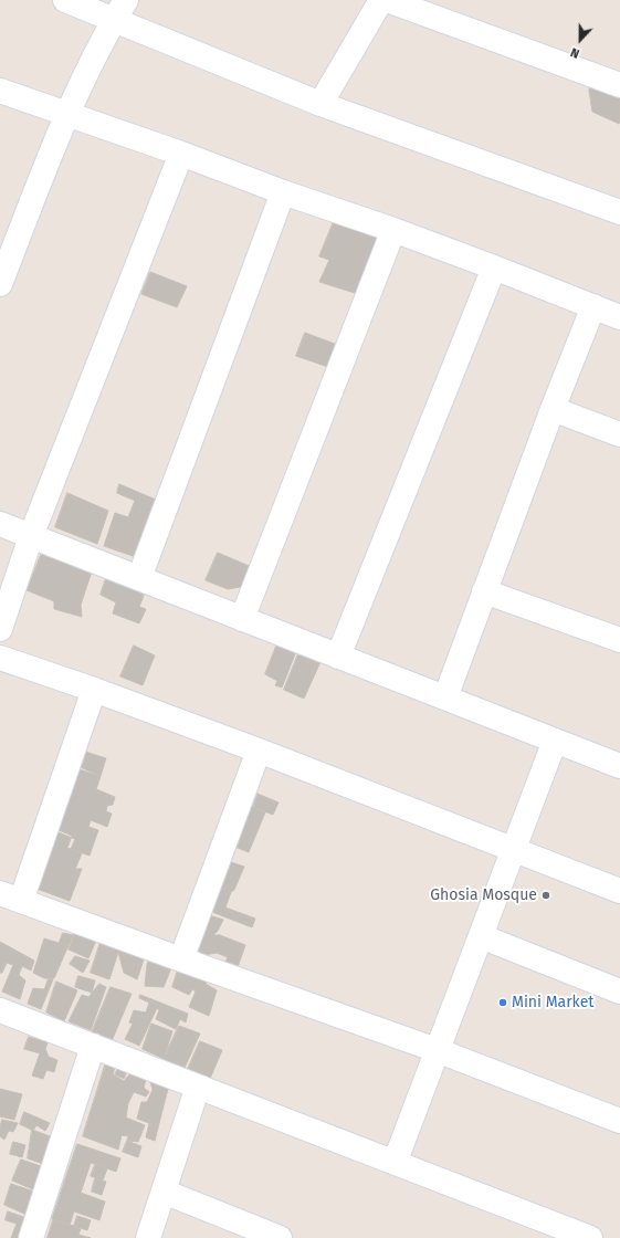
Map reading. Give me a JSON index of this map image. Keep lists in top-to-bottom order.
{
  "places": ["Ghosia Mosque", "Mini Market"],
  "north": "bottom"
}
